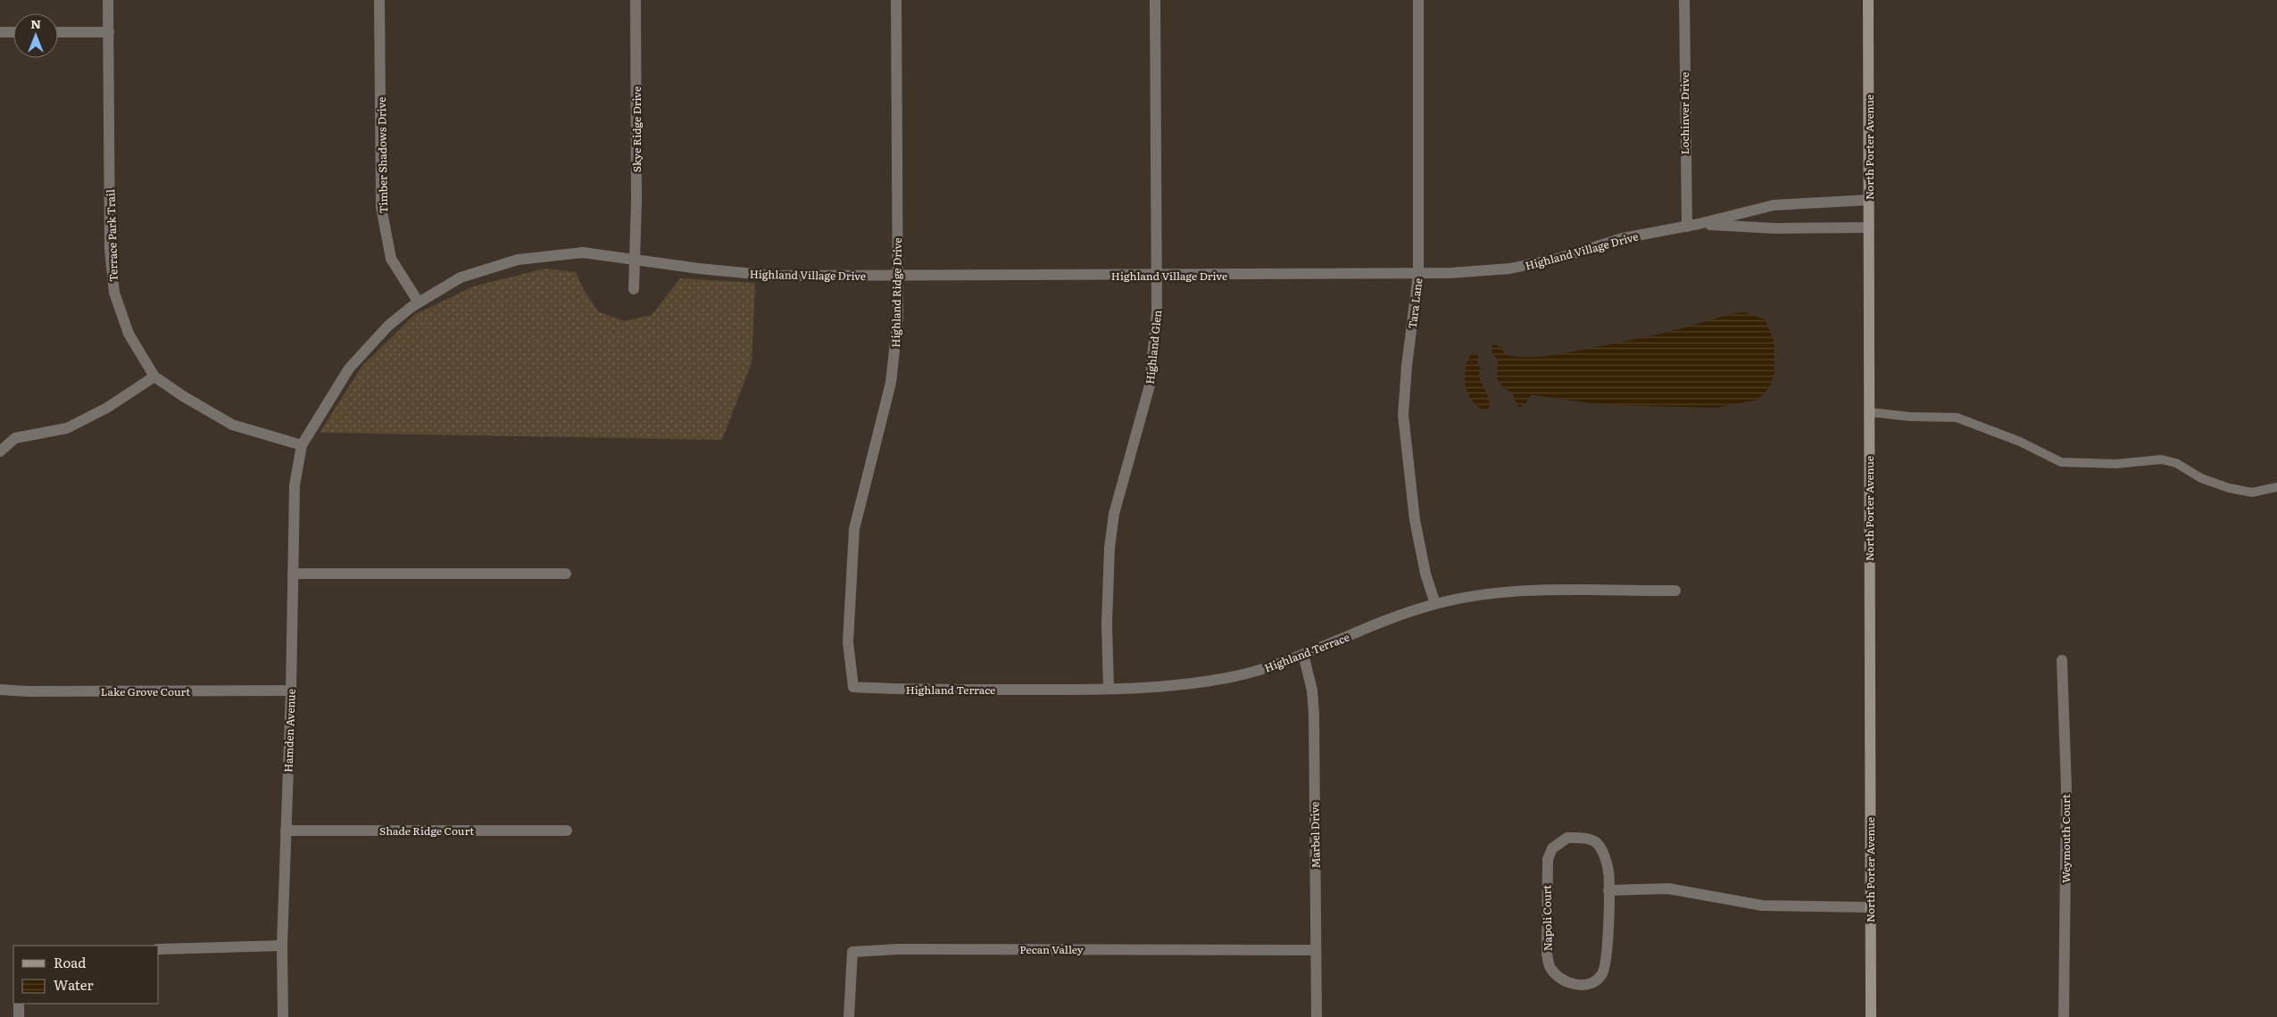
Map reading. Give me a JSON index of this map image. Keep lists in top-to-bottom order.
{
  "streets": {
    "main road": ["North Porter Avenue"],
    "street": [
      "Lochinver Drive",
      "Skye Ridge Drive",
      "Timber Shadows Drive",
      "Terrace Park Trail",
      "Highland Village Drive",
      "Highland Ridge Drive",
      "Tara Lane",
      "Highland Glen",
      "Highland Terrace",
      "Lake Grove Court",
      "Hamden Avenue",
      "Shade Ridge Court",
      "Marbel Drive",
      "Weymouth Court",
      "Napoli Court",
      "Pecan Valley"
    ]
  },
  "crossings": [
    ["Lochinver Drive", "Highland Village Drive"],
    ["Skye Ridge Drive", "Highland Village Drive"],
    ["North Porter Avenue", "Highland Village Drive"],
    ["Timber Shadows Drive", "Highland Village Drive"],
    ["Terrace Park Trail", "Highland Village Drive"],
    ["Terrace Park Trail", "Hamden Avenue"],
    ["Highland Village Drive", "Highland Ridge Drive"],
    ["Highland Village Drive", "Tara Lane"],
    ["Highland Village Drive", "Highland Glen"],
    ["Highland Village Drive", "Hamden Avenue"],
    ["Highland Ridge Drive", "Highland Terrace"],
    ["Tara Lane", "Highland Terrace"],
    ["Highland Glen", "Highland Terrace"],
    ["Highland Terrace", "Marbel Drive"],
    ["Lake Grove Court", "Hamden Avenue"],
    ["Hamden Avenue", "Shade Ridge Court"],
    ["Marbel Drive", "Pecan Valley"]
  ],
  "legend": ["Road", "Water"],
  "north": "top"
}
